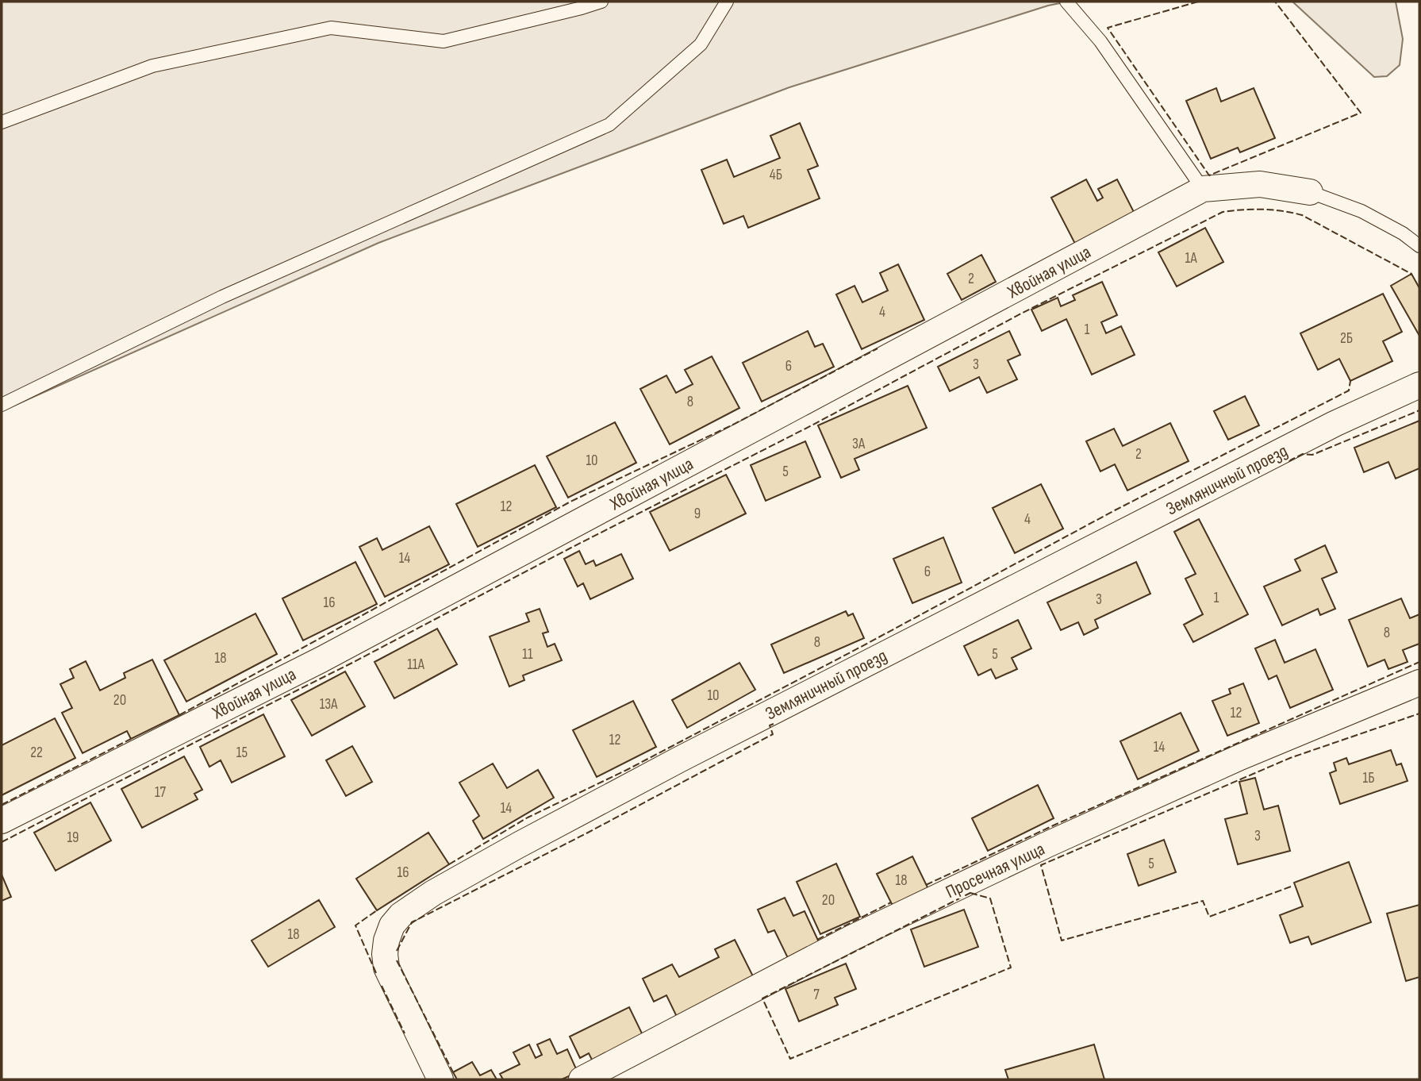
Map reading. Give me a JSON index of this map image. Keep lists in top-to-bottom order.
{
  "streets": {
    "street": ["Хвойная улица", "Земляничный проезд", "Просечная улица"]
  },
  "house_numbers": [
    "4Б",
    "1А",
    "2",
    "4",
    "1",
    "2Б",
    "3",
    "6",
    "8",
    "3А",
    "2",
    "10",
    "5",
    "12",
    "9",
    "4",
    "14",
    "6",
    "1",
    "3",
    "16",
    "8",
    "8",
    "11",
    "5",
    "18",
    "11А",
    "10",
    "20",
    "13А",
    "12",
    "12",
    "14",
    "22",
    "15",
    "1Б",
    "17",
    "14",
    "3",
    "19",
    "5",
    "16",
    "18",
    "20",
    "18",
    "7"
  ]
}
